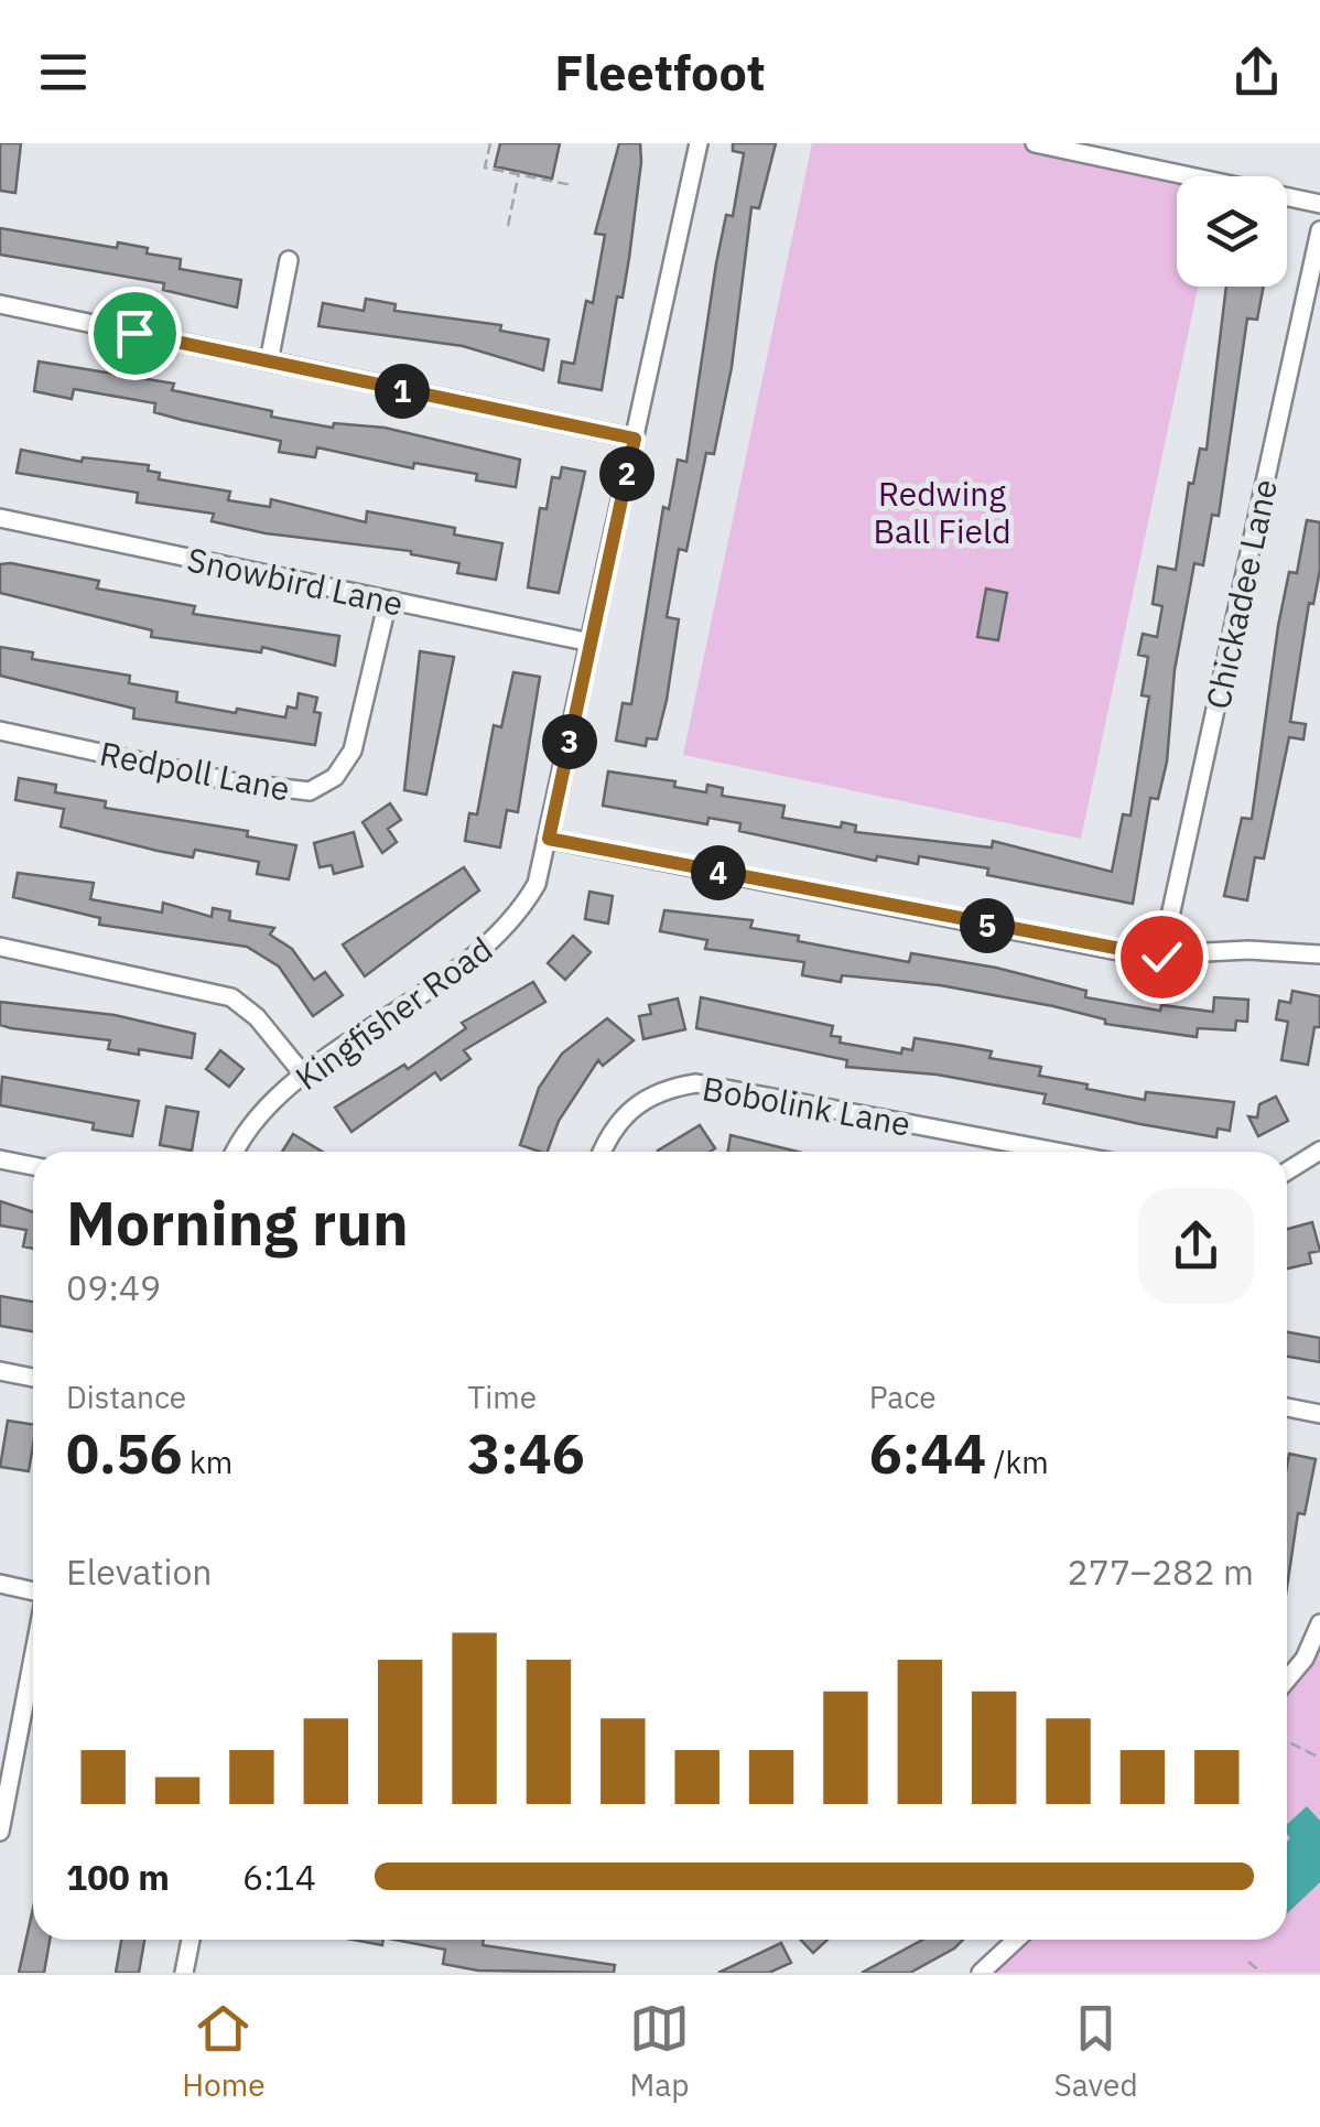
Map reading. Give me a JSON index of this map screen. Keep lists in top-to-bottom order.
{
  "streets": {
    "street": [
      "Snowbird Lane",
      "Chickadee Lane",
      "Redpoll Lane",
      "Kingfisher Road",
      "Bobolink Lane"
    ]
  },
  "crossings": [
    ["Snowbird Lane", "Redpoll Lane"],
    ["Snowbird Lane", "Kingfisher Road"]
  ],
  "parks": ["Redwing Ball Field"],
  "page": {
    "header": "Fleetfoot",
    "pins": [
      "1",
      "2",
      "3",
      "4",
      "5"
    ],
    "heading": ["Morning run", "09:49"],
    "stats": [
      ["Distance", "0.56 km"],
      ["Time", "3:46"],
      ["Pace", "6:44 /km"]
    ],
    "chart": ["Elevation", "277–282 m"],
    "list": [
      {
        "name": "100 m",
        "note": "6:14"
      }
    ],
    "tabs": ["Home", "Map", "Saved"]
  }
}
